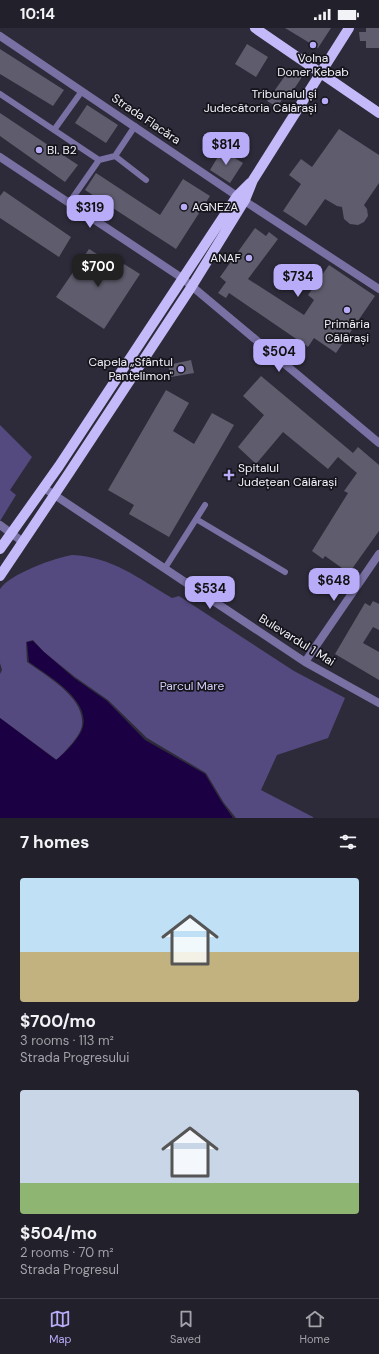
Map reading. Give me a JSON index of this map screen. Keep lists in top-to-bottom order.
{
  "streets": {
    "street": ["Strada Flacăra", "Bulevardul 1 Mai"]
  },
  "parks": ["Parcul Mare"],
  "places": {
    "other": [
      "Volna Doner Kebab",
      "Tribunalul și Judecătoria Călărași",
      "Bl. B2",
      "AGNEZA",
      "ANAF",
      "Primăria Călărași",
      "Capela „Sfântul Pantelimon\""
    ],
    "health": ["Spitalul Județean Călărași"]
  },
  "page": {
    "status": "10:14",
    "price": [
      "$814",
      "$319",
      "$700",
      "$734",
      "$504",
      "$648",
      "$534"
    ],
    "heading": "7 homes",
    "list": [
      {
        "name": "$700/mo",
        "note": "3 rooms · 113 m² · Strada Progresului"
      },
      {
        "name": "$504/mo",
        "note": "2 rooms · 70 m² · Strada Progresul"
      }
    ],
    "tabs": ["Map", "Saved", "Home"]
  }
}
